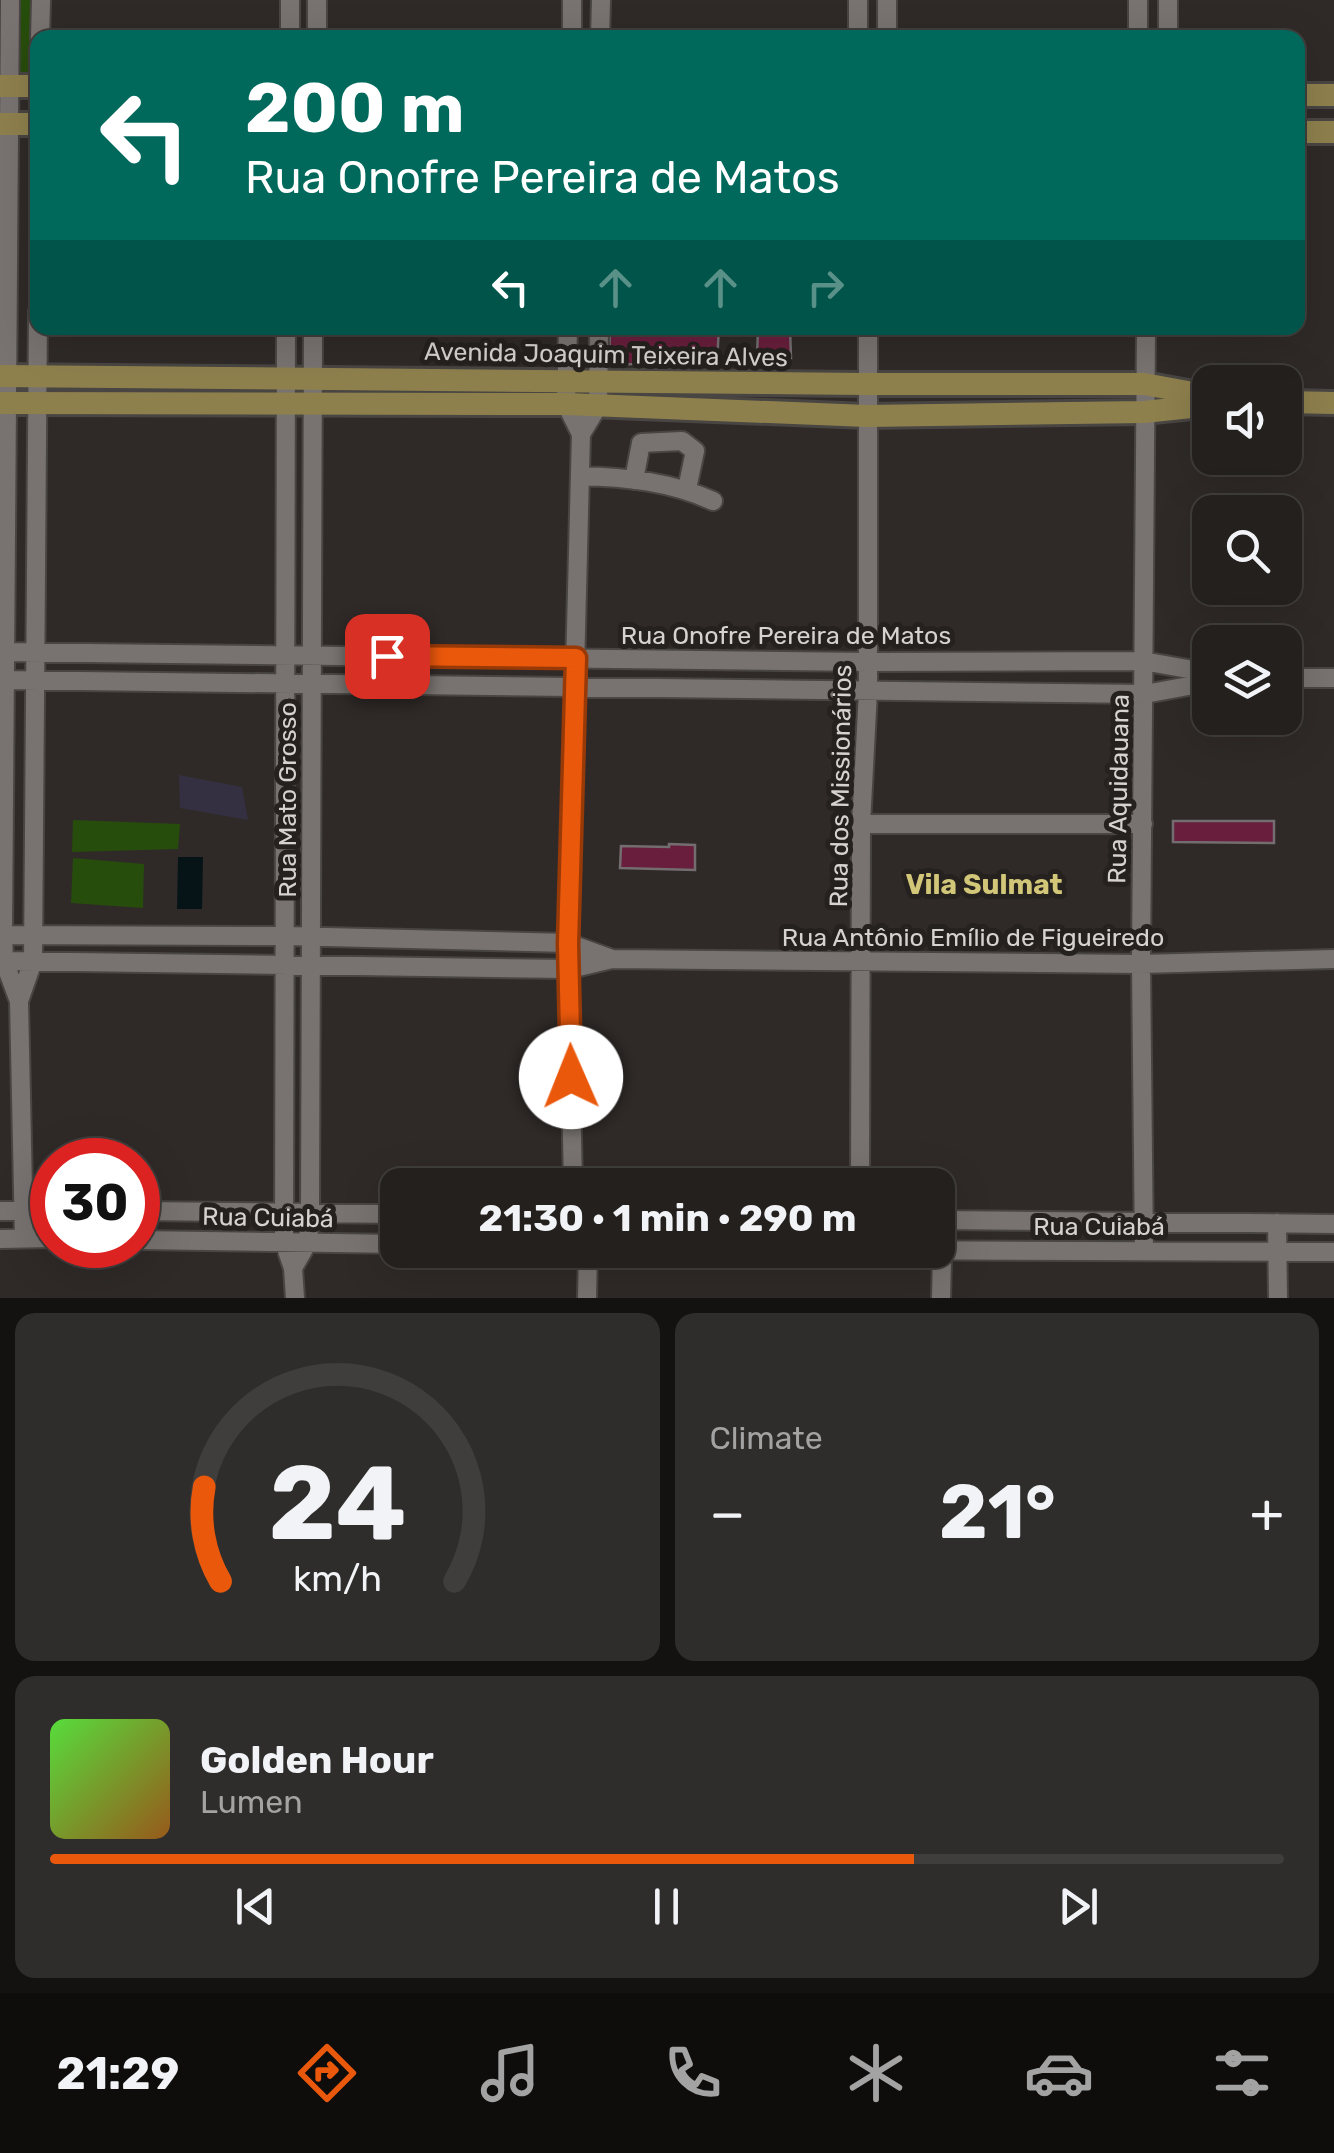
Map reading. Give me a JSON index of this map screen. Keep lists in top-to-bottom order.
{
  "streets": {
    "main road": ["Avenida Joaquim Teixeira Alves"],
    "street": [
      "Rua Onofre Pereira de Matos",
      "Rua dos Missionários",
      "Rua Aquidauana",
      "Rua Mato Grosso",
      "Rua Antônio Emílio de Figueiredo",
      "Rua Cuiabá"
    ]
  },
  "crossings": [
    ["Avenida Joaquim Teixeira Alves", "Rua dos Missionários"],
    ["Avenida Joaquim Teixeira Alves", "Rua Aquidauana"],
    ["Avenida Joaquim Teixeira Alves", "Rua Mato Grosso"],
    ["Rua Onofre Pereira de Matos", "Rua dos Missionários"],
    ["Rua Onofre Pereira de Matos", "Rua Aquidauana"],
    ["Rua Onofre Pereira de Matos", "Rua Mato Grosso"],
    ["Rua dos Missionários", "Rua Antônio Emílio de Figueiredo"],
    ["Rua Aquidauana", "Rua Antônio Emílio de Figueiredo"],
    ["Rua Aquidauana", "Rua Cuiabá"],
    ["Rua Mato Grosso", "Rua Antônio Emílio de Figueiredo"],
    ["Rua Mato Grosso", "Rua Cuiabá"]
  ],
  "districts": ["Vila Sulmat"],
  "page": {
    "turn": ["200 m", "Rua Onofre Pereira de Matos"],
    "limit": "30",
    "trip": "21:30 · 1 min · 290 m",
    "tile": "Climate",
    "heat": ["−", "21°", "+"],
    "song": ["Golden Hour", "Lumen"],
    "tabs": "21:29",
    "gauge": ["24", "km/h"]
  }
}
